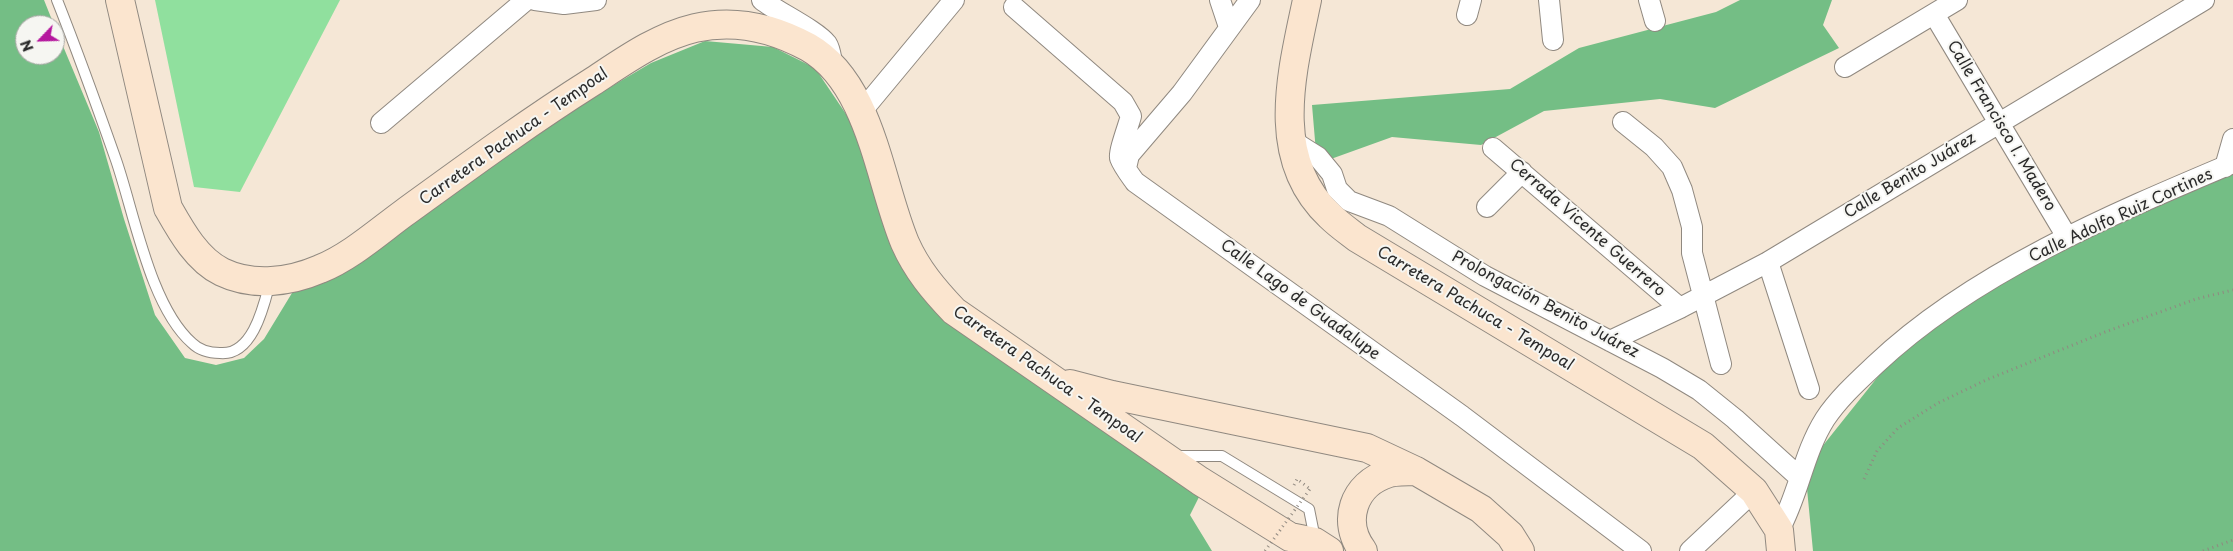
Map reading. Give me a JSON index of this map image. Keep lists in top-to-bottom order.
{
  "streets": {
    "main road": ["Carretera Pachuca - Tempoal"],
    "street": [
      "Calle Francisco I. Madero",
      "Calle Benito Juárez",
      "Calle Adolfo Ruiz Cortines",
      "Cerrada Vicente Guerrero",
      "Calle Lago de Guadalupe",
      "Prolongación Benito Juárez"
    ]
  },
  "crossings": [
    ["Calle Francisco I. Madero", "Calle Benito Juárez"],
    ["Calle Francisco I. Madero", "Calle Adolfo Ruiz Cortines"],
    ["Carretera Pachuca - Tempoal", "Calle Adolfo Ruiz Cortines"],
    ["Carretera Pachuca - Tempoal", "Prolongación Benito Juárez"],
    ["Calle Benito Juárez", "Cerrada Vicente Guerrero"],
    ["Calle Benito Juárez", "Prolongación Benito Juárez"],
    ["Calle Adolfo Ruiz Cortines", "Prolongación Benito Juárez"]
  ],
  "north": "bottom left"
}
